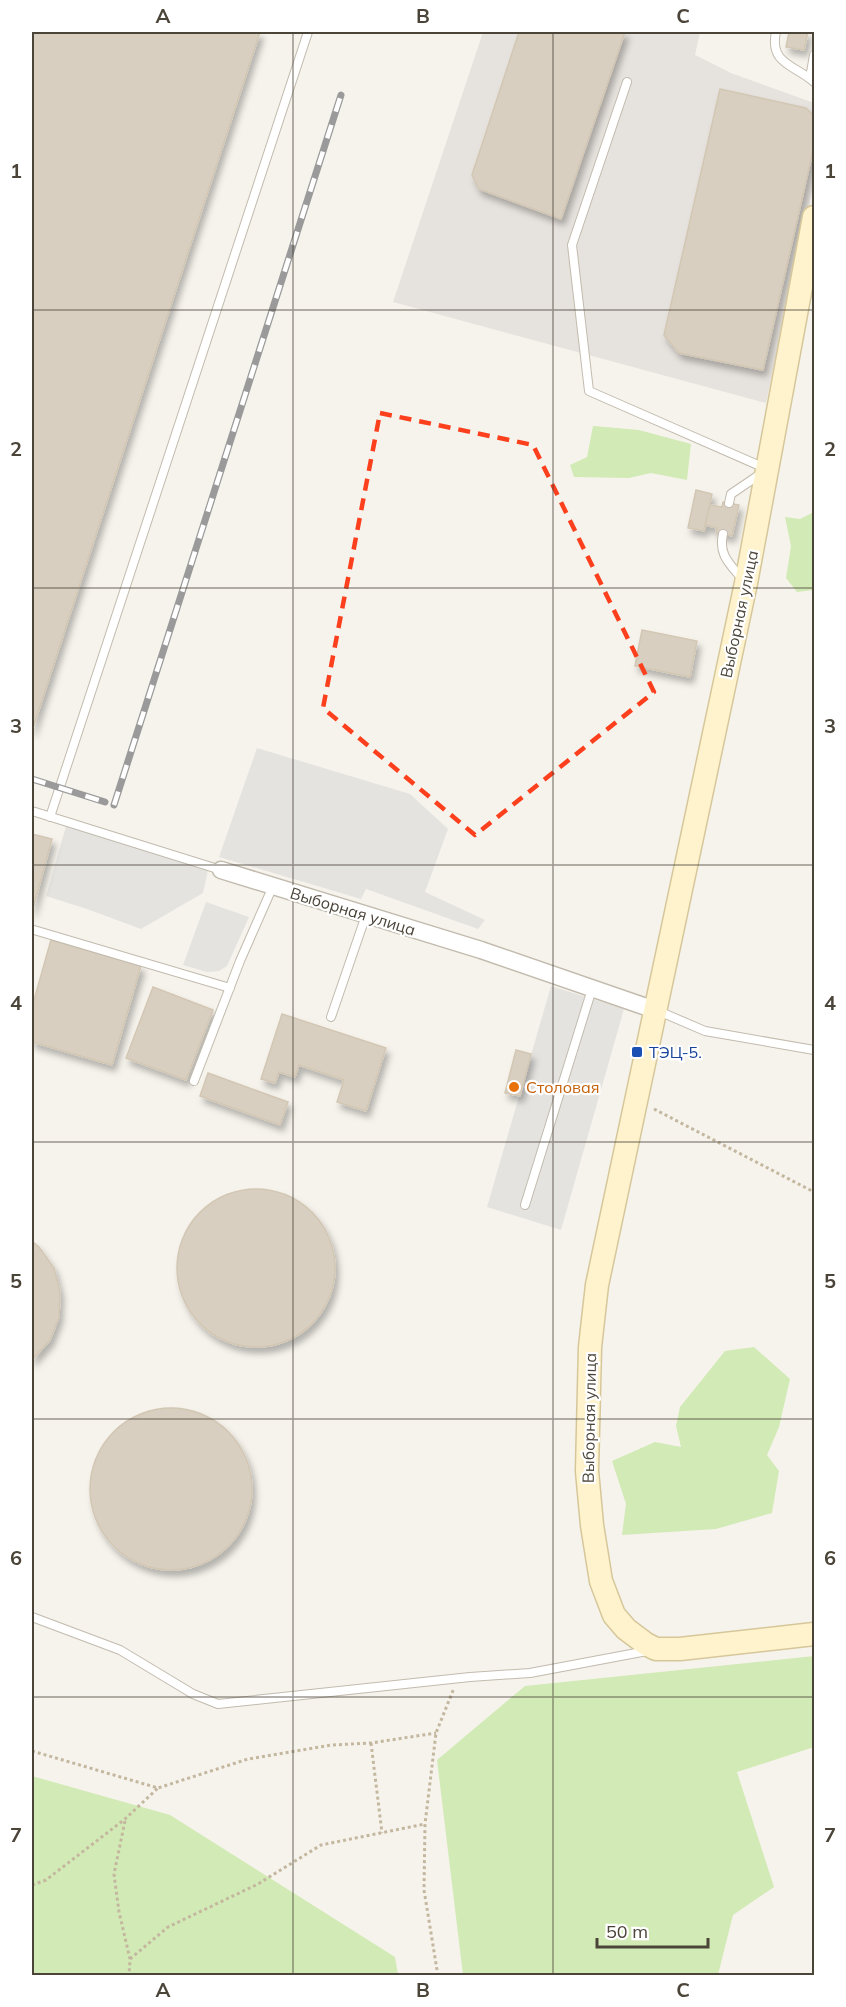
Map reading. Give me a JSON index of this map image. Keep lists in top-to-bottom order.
{
  "streets": {
    "main road": ["Выборная улица"]
  },
  "places": {
    "transit": ["ТЭЦ-5."],
    "other": ["Столовая"]
  },
  "scale_bar": "50 m",
  "grid": {
    "columns": ["A", "B", "C"],
    "rows": [
      "1",
      "2",
      "3",
      "4",
      "5",
      "6",
      "7"
    ]
  }
}
